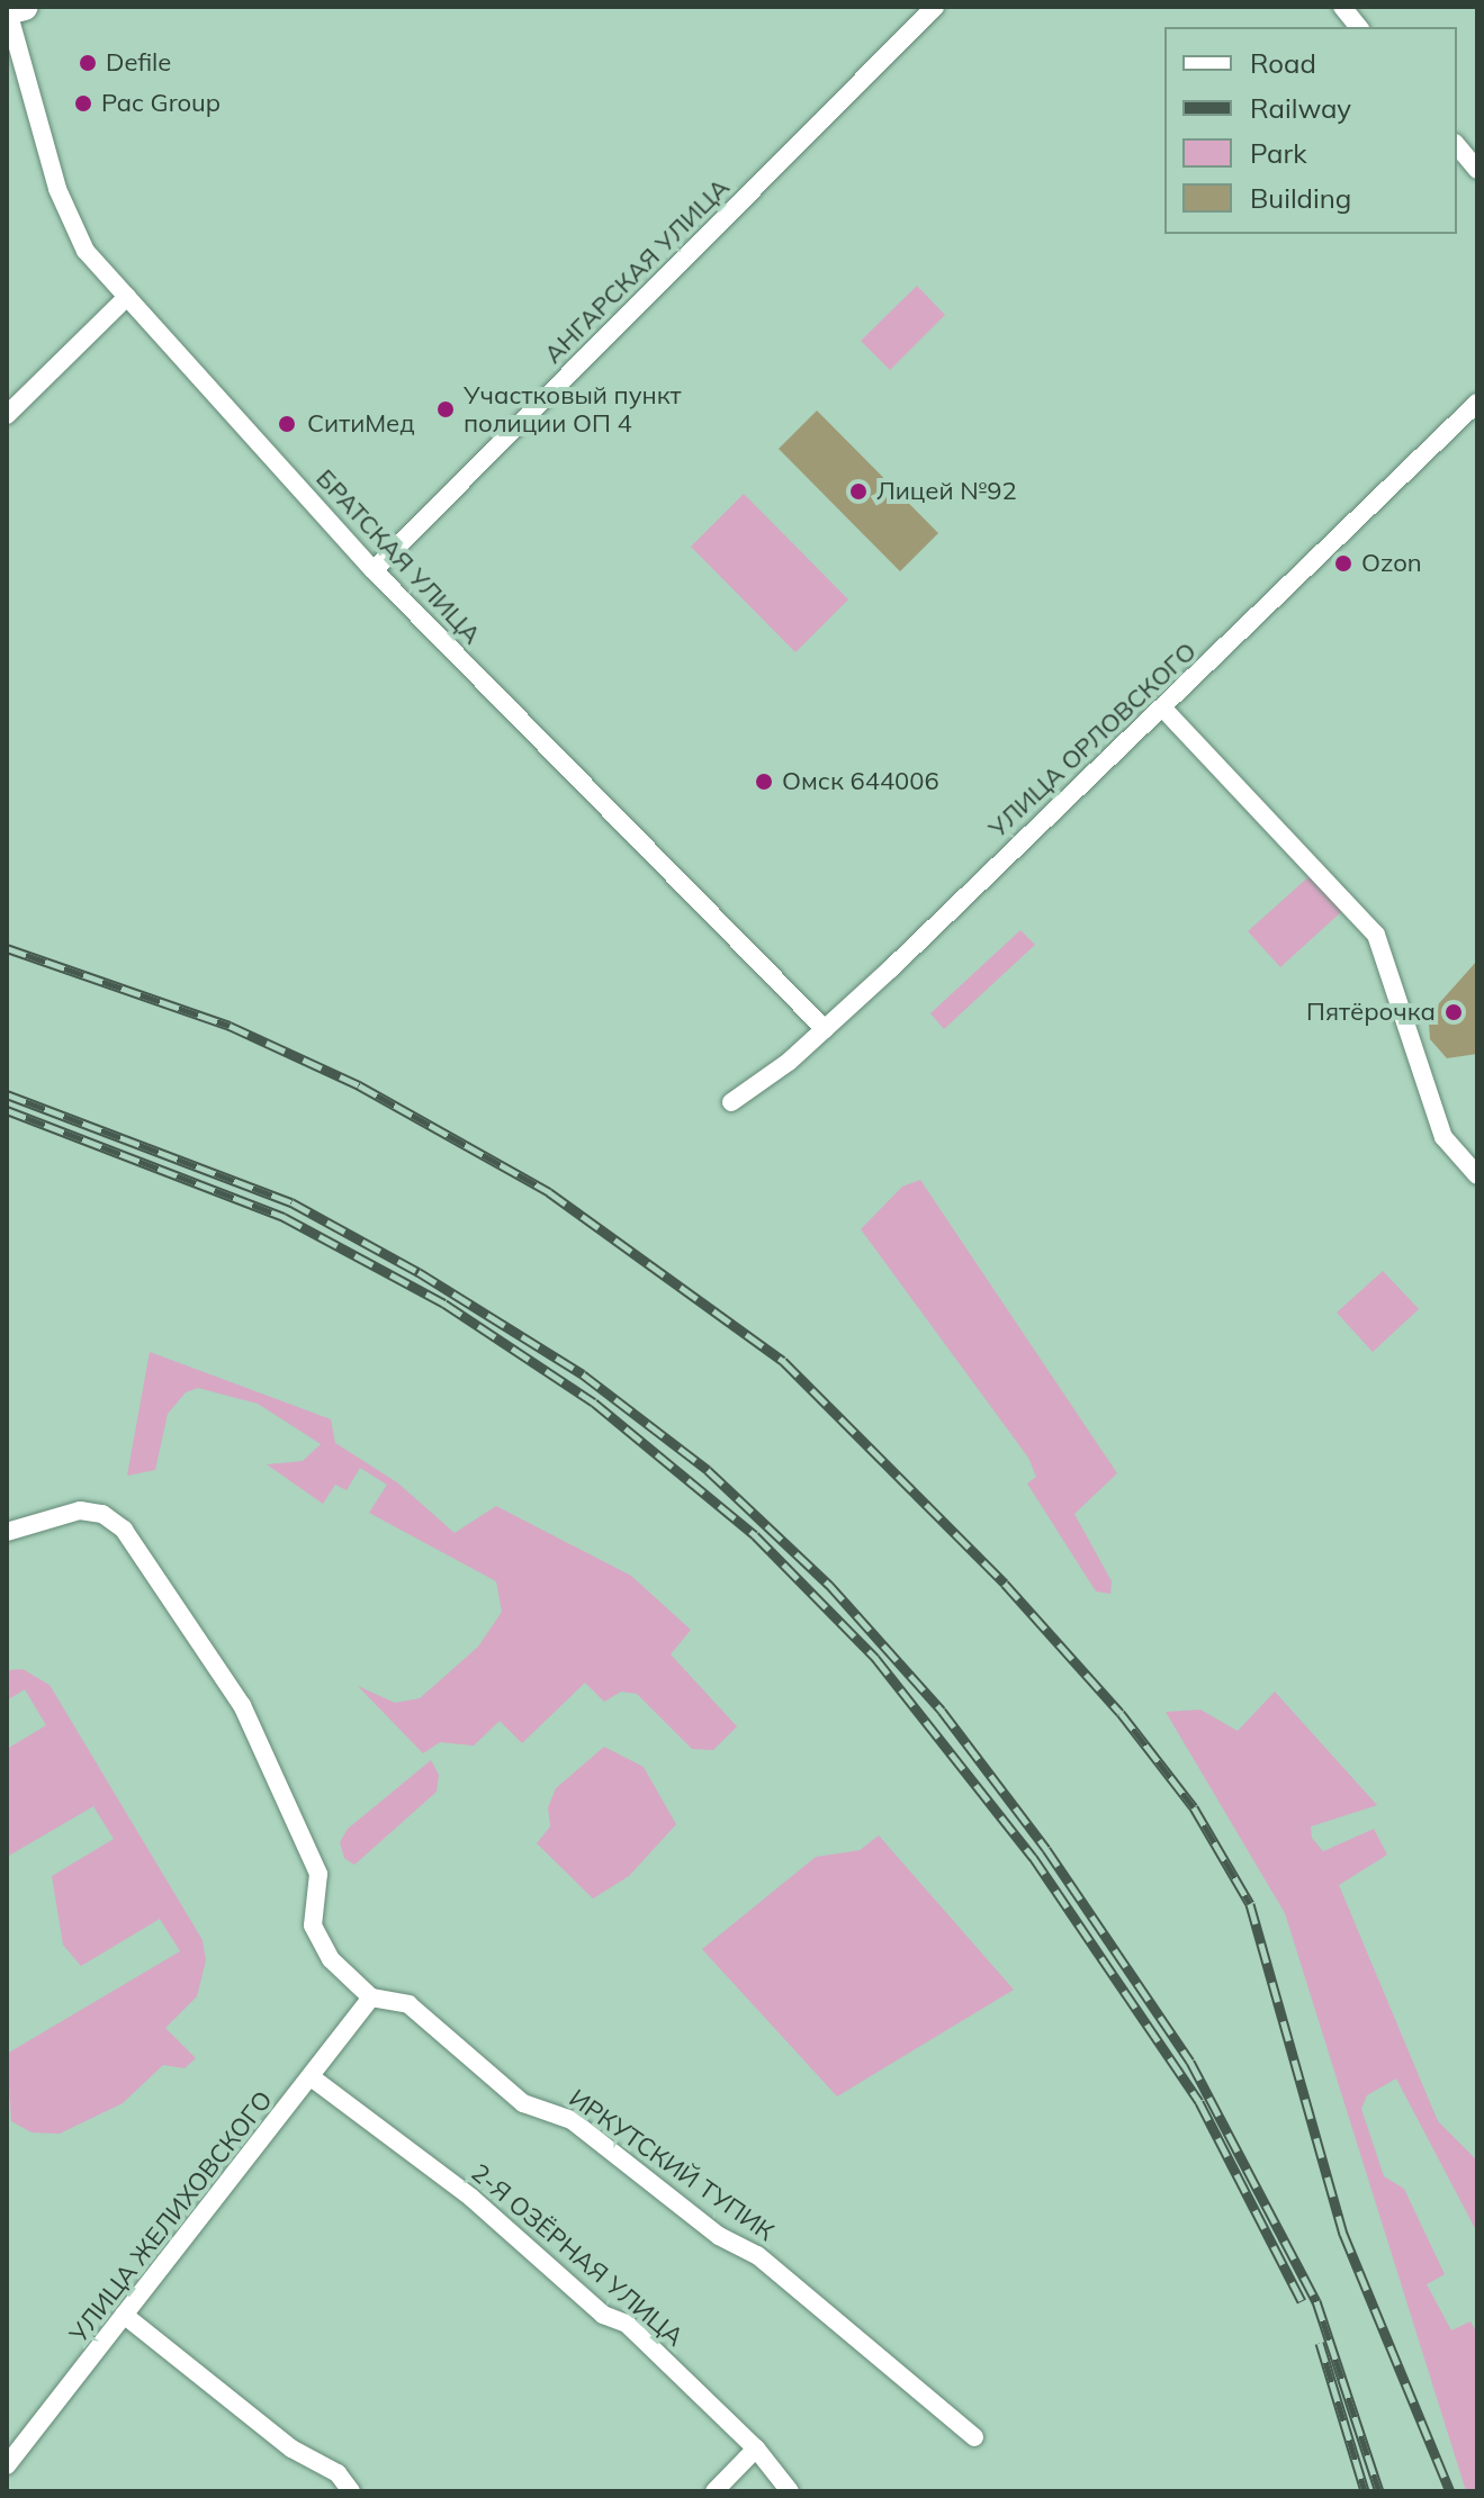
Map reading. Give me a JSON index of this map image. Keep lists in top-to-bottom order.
{
  "streets": {
    "street": [
      "АНГАРСКАЯ УЛИЦА",
      "БРАТСКАЯ УЛИЦА",
      "УЛИЦА ОРЛОВСКОГО",
      "ИРКУТСКИЙ ТУПИК",
      "УЛИЦА ЖЕЛИХОВСКОГО",
      "2-Я ОЗЁРНАЯ УЛИЦА"
    ]
  },
  "crossings": [
    ["АНГАРСКАЯ УЛИЦА", "БРАТСКАЯ УЛИЦА"],
    ["БРАТСКАЯ УЛИЦА", "УЛИЦА ОРЛОВСКОГО"],
    ["ИРКУТСКИЙ ТУПИК", "УЛИЦА ЖЕЛИХОВСКОГО"],
    ["УЛИЦА ЖЕЛИХОВСКОГО", "2-Я ОЗЁРНАЯ УЛИЦА"]
  ],
  "places": [
    "Defile",
    "Pac Group",
    "Участковый пункт полиции ОП 4",
    "СитиМед",
    "Лицей №92",
    "Ozon",
    "Омск 644006",
    "Пятёрочка"
  ],
  "legend": [
    "Road",
    "Railway",
    "Park",
    "Building"
  ]
}
